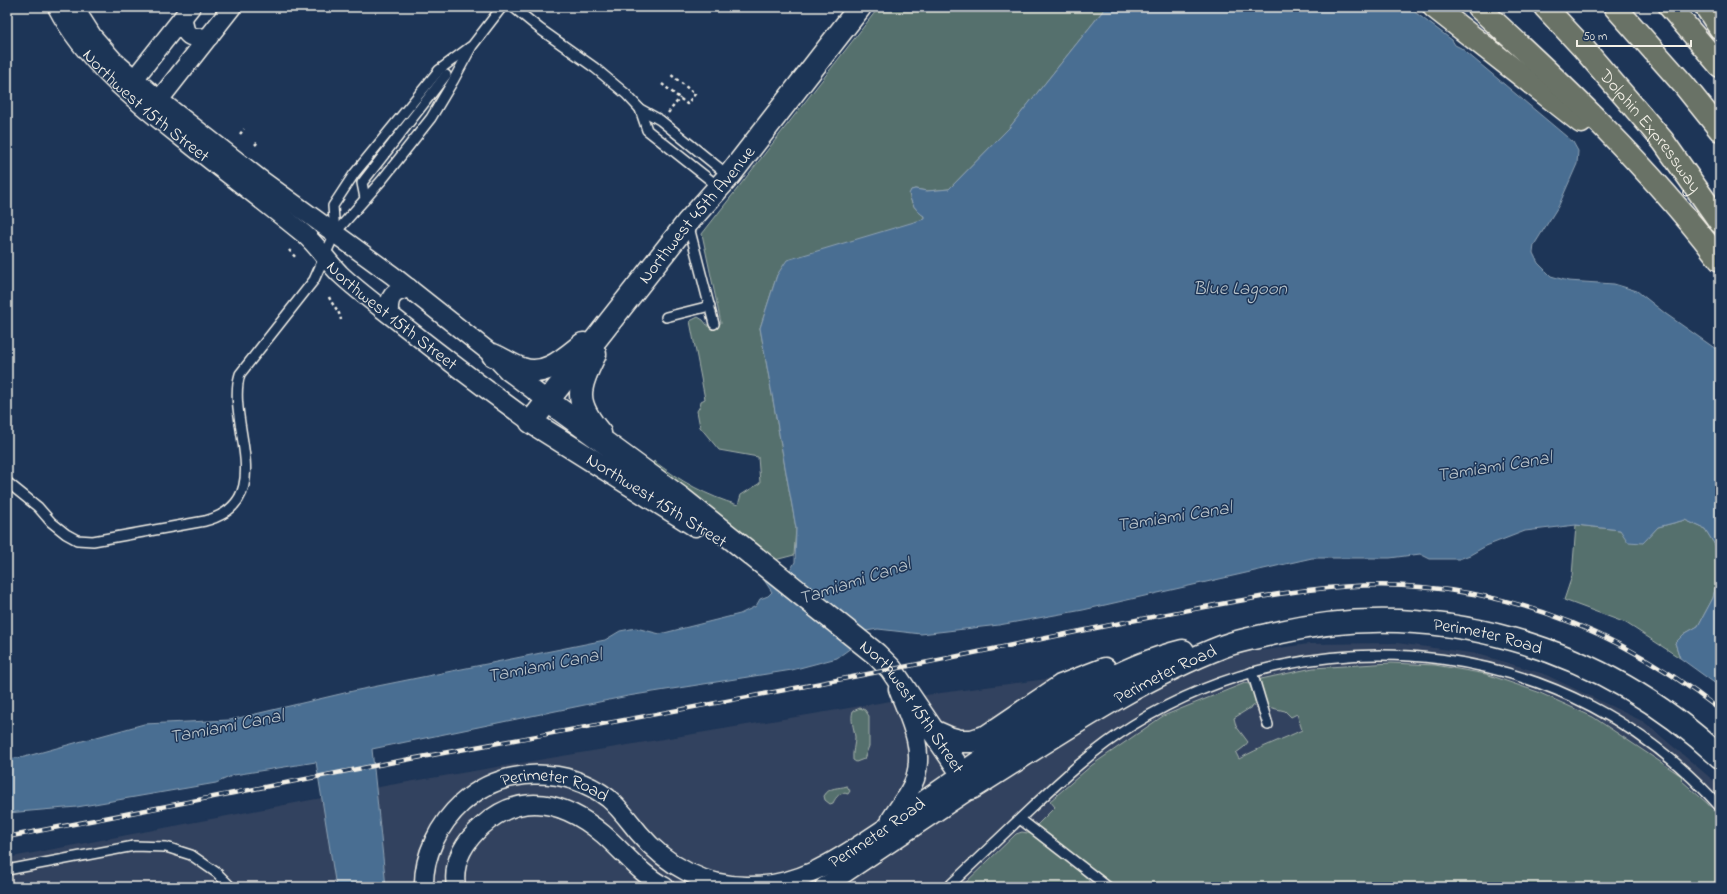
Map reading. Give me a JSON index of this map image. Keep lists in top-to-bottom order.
{
  "streets": {
    "highway": ["Dolphin Expressway"],
    "street": ["Northwest 15th Street", "Northwest 45th Avenue", "Perimeter Road"]
  },
  "crossings": [
    ["Northwest 15th Street", "Northwest 45th Avenue"],
    ["Northwest 15th Street", "Perimeter Road"]
  ],
  "water": ["Blue Lagoon", "Tamiami Canal"],
  "scale_bar": "50 m"
}
